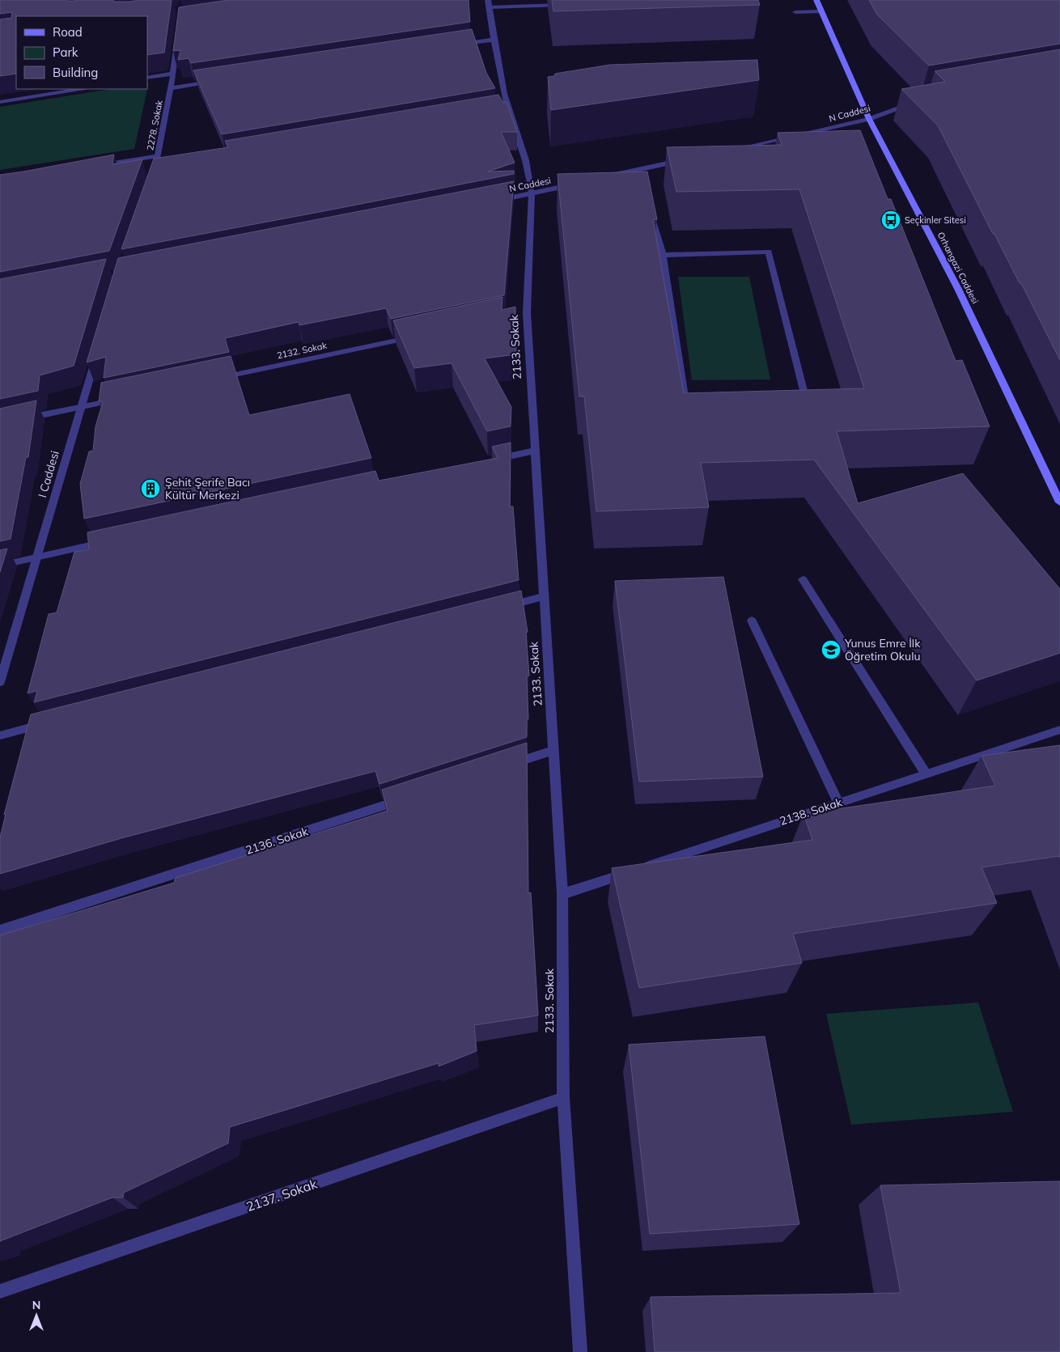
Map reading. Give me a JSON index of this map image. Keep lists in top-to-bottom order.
{
  "streets": {
    "main road": ["Orhangazi Caddesi"],
    "street": [
      "N Caddesi",
      "2278. Sokak",
      "2133. Sokak",
      "2132. Sokak",
      "I Caddesi",
      "2138. Sokak",
      "2136. Sokak",
      "2137. Sokak"
    ]
  },
  "crossings": [
    ["N Caddesi", "Orhangazi Caddesi"],
    ["N Caddesi", "2133. Sokak"],
    ["2133. Sokak", "2138. Sokak"],
    ["2133. Sokak", "2137. Sokak"]
  ],
  "places": {
    "bus stop": ["Seçkinler Sitesi"],
    "building": ["Şehit Şerife Bacı Kültür Merkezi"],
    "school or university": ["Yunus Emre İlk Öğretim Okulu"]
  },
  "legend": ["Road", "Park", "Building"],
  "north": "top"
}
